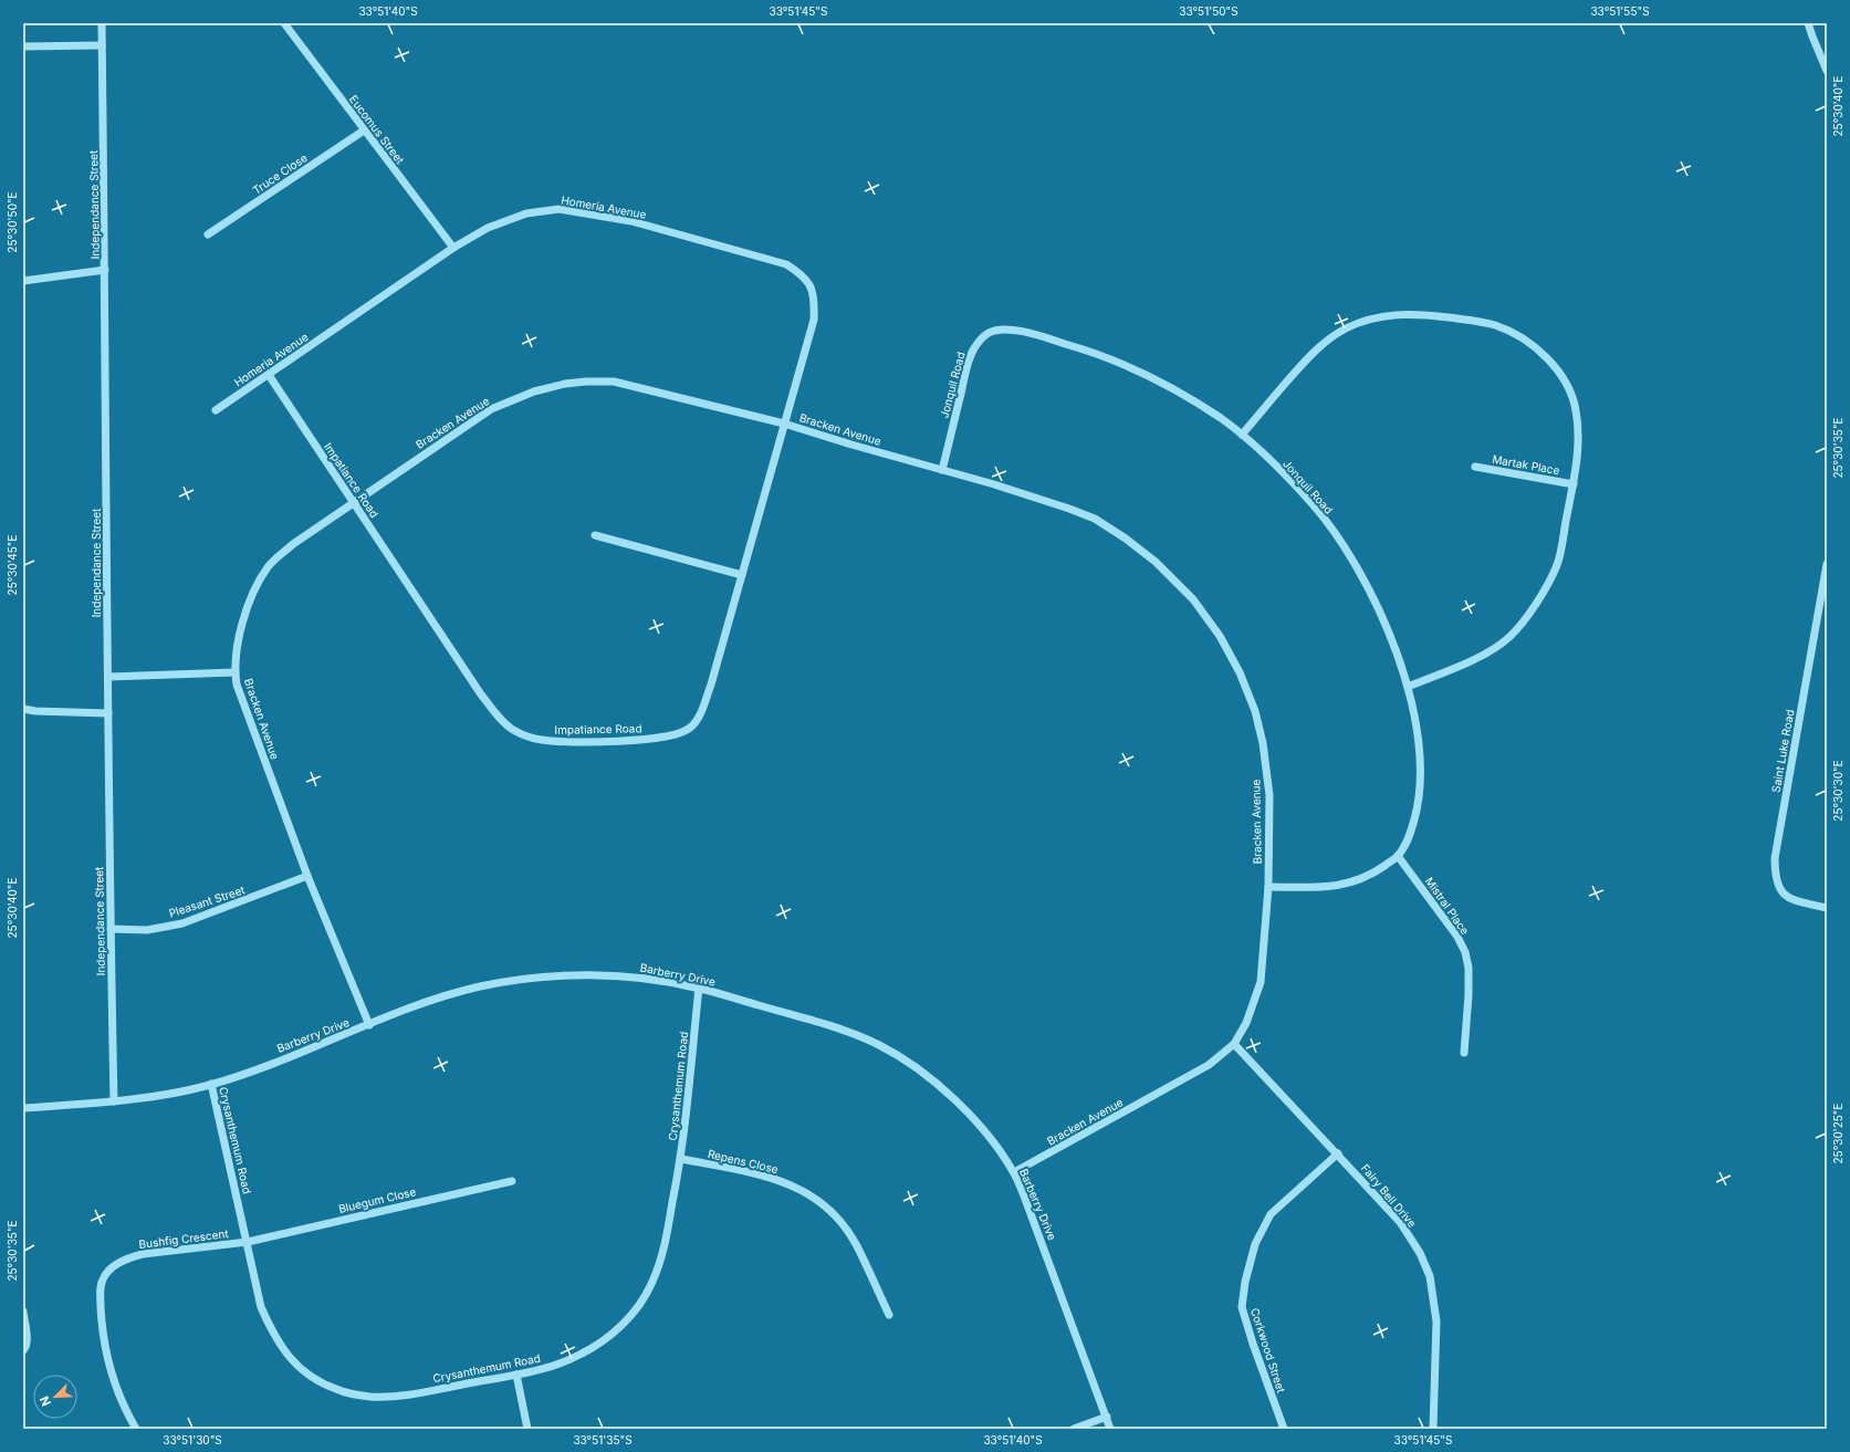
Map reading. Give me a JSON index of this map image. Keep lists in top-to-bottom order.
{
  "streets": {
    "street": [
      "Eucomus Street",
      "Truce Close",
      "Independance Street",
      "Homeria Avenue",
      "Jonquil Road",
      "Bracken Avenue",
      "Martak Place",
      "Impatiance Road",
      "Saint Luke Road",
      "Pleasant Street",
      "Mistral Place",
      "Barberry Drive",
      "Crysanthemum Road",
      "Repens Close",
      "Fairy Bell Drive",
      "Bluegum Close",
      "Bushfig Crescent",
      "Corkwood Street"
    ]
  },
  "crossings": [
    ["Eucomus Street", "Truce Close"],
    ["Eucomus Street", "Homeria Avenue"],
    ["Independance Street", "Pleasant Street"],
    ["Independance Street", "Barberry Drive"],
    ["Homeria Avenue", "Bracken Avenue"],
    ["Homeria Avenue", "Impatiance Road"],
    ["Jonquil Road", "Bracken Avenue"],
    ["Jonquil Road", "Mistral Place"],
    ["Bracken Avenue", "Impatiance Road"],
    ["Bracken Avenue", "Pleasant Street"],
    ["Bracken Avenue", "Barberry Drive"],
    ["Bracken Avenue", "Fairy Bell Drive"],
    ["Barberry Drive", "Crysanthemum Road"],
    ["Crysanthemum Road", "Repens Close"],
    ["Crysanthemum Road", "Bluegum Close"],
    ["Crysanthemum Road", "Bushfig Crescent"],
    ["Fairy Bell Drive", "Corkwood Street"],
    ["Bluegum Close", "Bushfig Crescent"]
  ],
  "north": "bottom left",
  "coordinates": [
    "33°51'40\"S",
    "33°51'45\"S",
    "33°51'50\"S",
    "33°51'55\"S",
    "25°30'40\"E",
    "25°30'50\"E",
    "25°30'35\"E",
    "25°30'45\"E",
    "25°30'30\"E",
    "25°30'25\"E",
    "33°51'30\"S",
    "33°51'35\"S"
  ]
}
